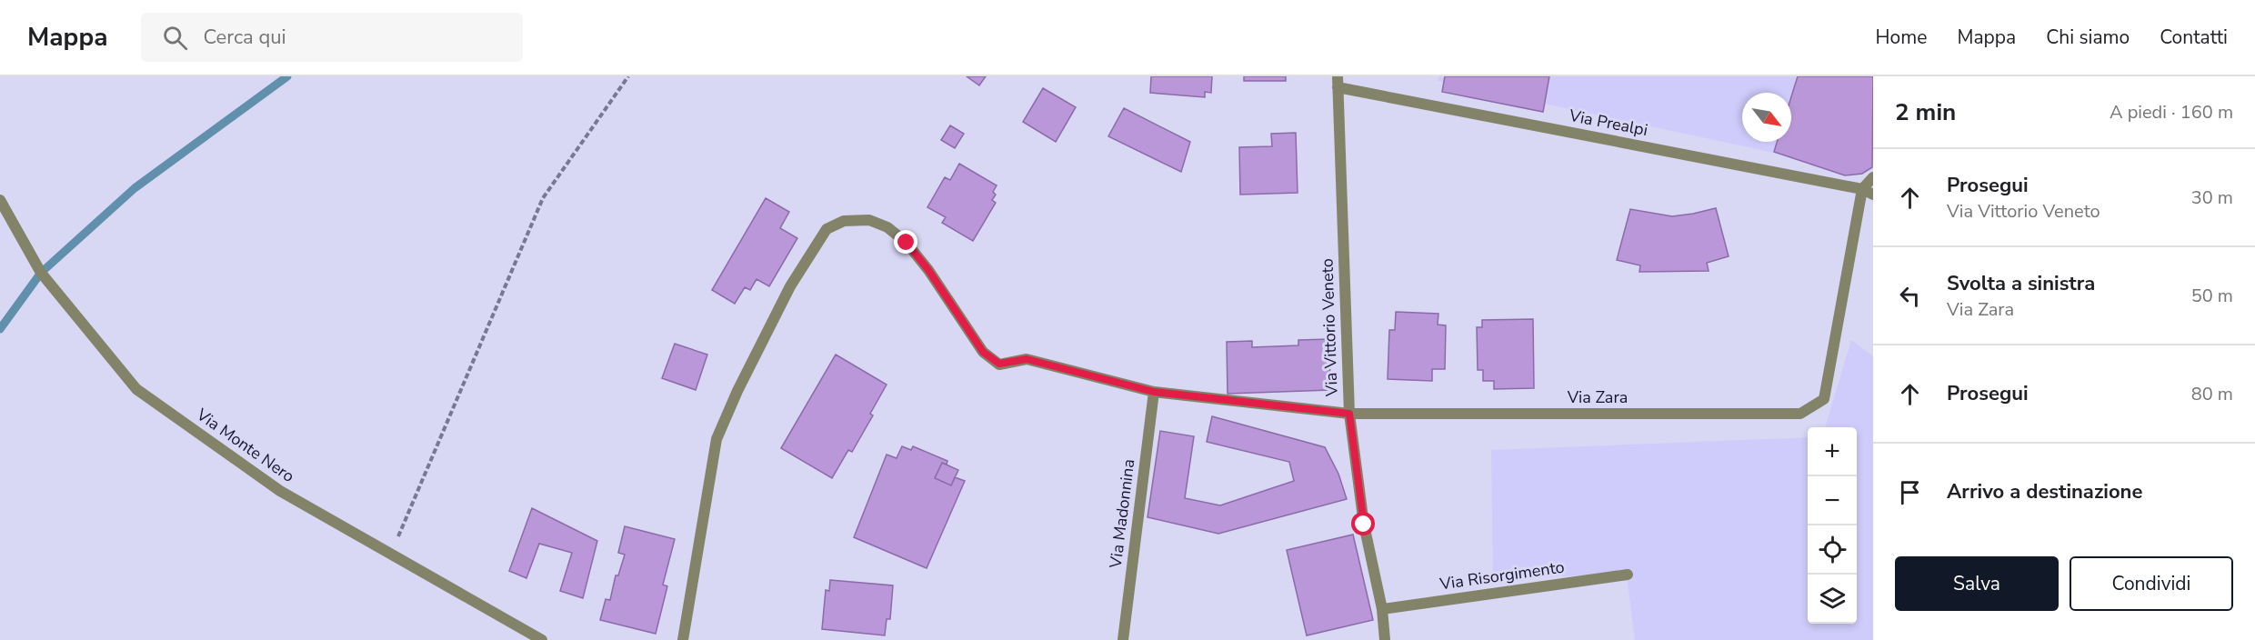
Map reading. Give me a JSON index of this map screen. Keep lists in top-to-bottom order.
{
  "streets": {
    "street": [
      "Via Prealpi",
      "Via Vittorio Veneto",
      "Via Zara",
      "Via Monte Nero",
      "Via Madonnina",
      "Via Risorgimento"
    ]
  },
  "crossings": [
    ["Via Prealpi", "Via Vittorio Veneto"],
    ["Via Prealpi", "Via Zara"],
    ["Via Vittorio Veneto", "Via Zara"],
    ["Via Vittorio Veneto", "Via Risorgimento"],
    ["Via Zara", "Via Madonnina"]
  ],
  "north": "bottom right",
  "page": {
    "header": "Mappa",
    "search": "Cerca qui",
    "nav": [
      "Home",
      "Mappa",
      "Chi siamo",
      "Contatti"
    ],
    "heading": ["2 min", "A piedi · 160 m"],
    "list": [
      ["Prosegui", "Via Vittorio Veneto", "30 m"],
      ["Svolta a sinistra", "Via Zara", "50 m"],
      ["Prosegui", "80 m"],
      "Arrivo a destinazione"
    ],
    "map_buttons": ["+", "−"],
    "buttons": ["Salva", "Condividi"]
  }
}
